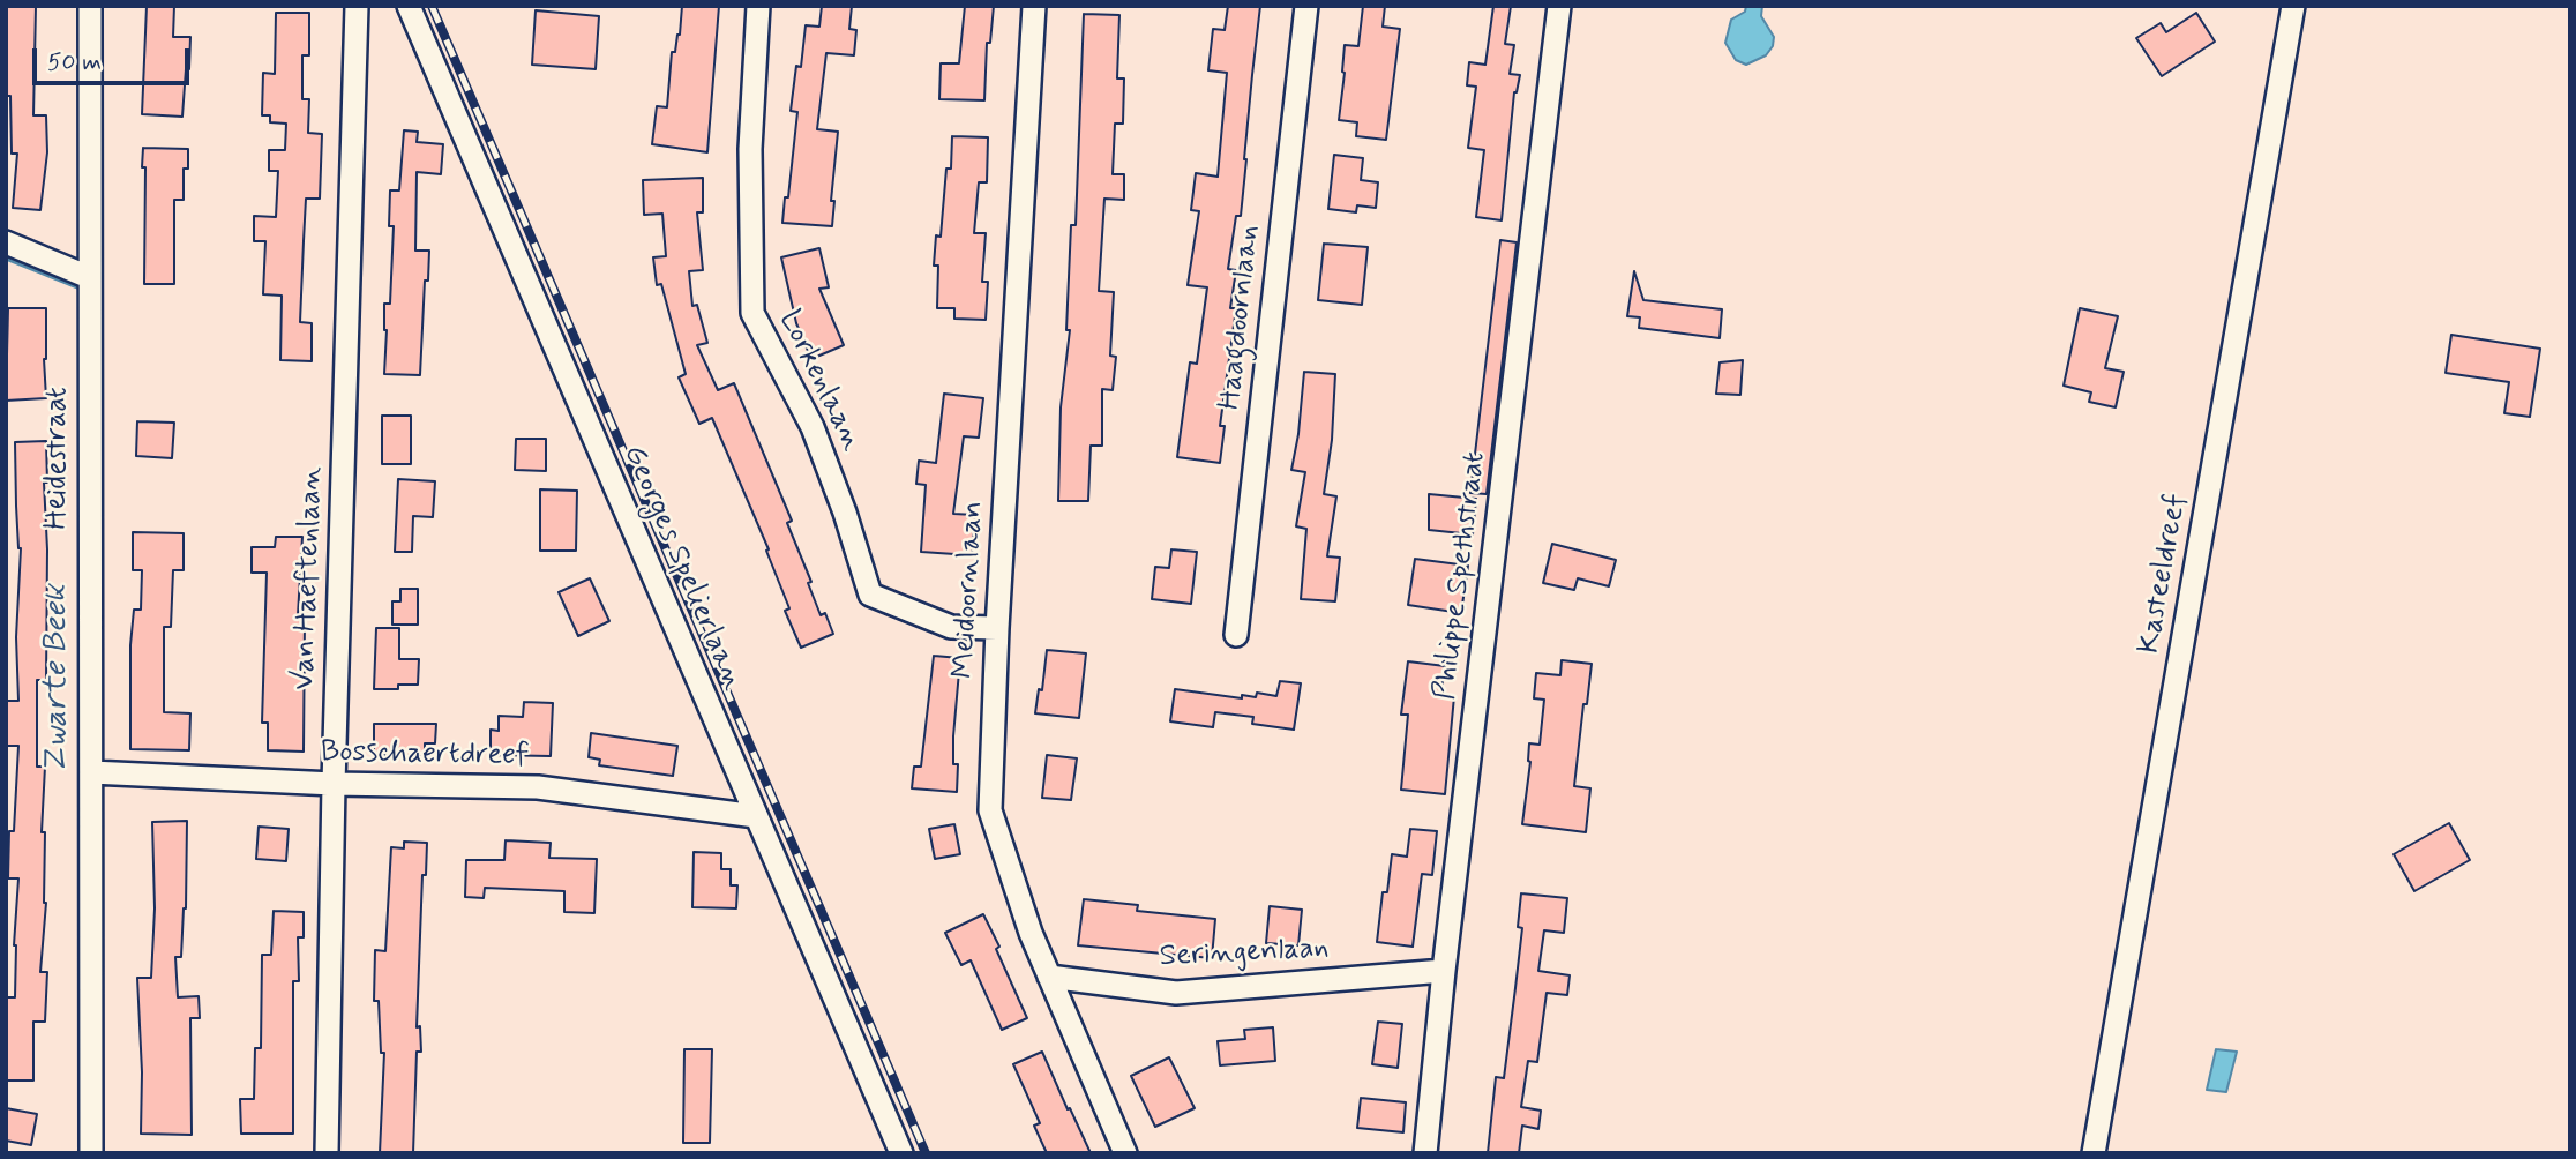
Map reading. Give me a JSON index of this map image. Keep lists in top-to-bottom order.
{
  "streets": {
    "street": [
      "Haagdoornlaan",
      "Lorkenlaan",
      "Heidestraat",
      "Georges Spelierlaan",
      "Kasteeldreef",
      "Philippe Spethstraat",
      "Van Haeftenlaan",
      "Meidoornlaan",
      "Bosschaertdreef",
      "Seringenlaan"
    ]
  },
  "crossings": [
    ["Lorkenlaan", "Meidoornlaan"],
    ["Heidestraat", "Bosschaertdreef"],
    ["Georges Spelierlaan", "Bosschaertdreef"],
    ["Philippe Spethstraat", "Seringenlaan"],
    ["Van Haeftenlaan", "Bosschaertdreef"],
    ["Meidoornlaan", "Seringenlaan"]
  ],
  "water": ["Zwarte Beek"],
  "scale_bar": "50 m"
}
